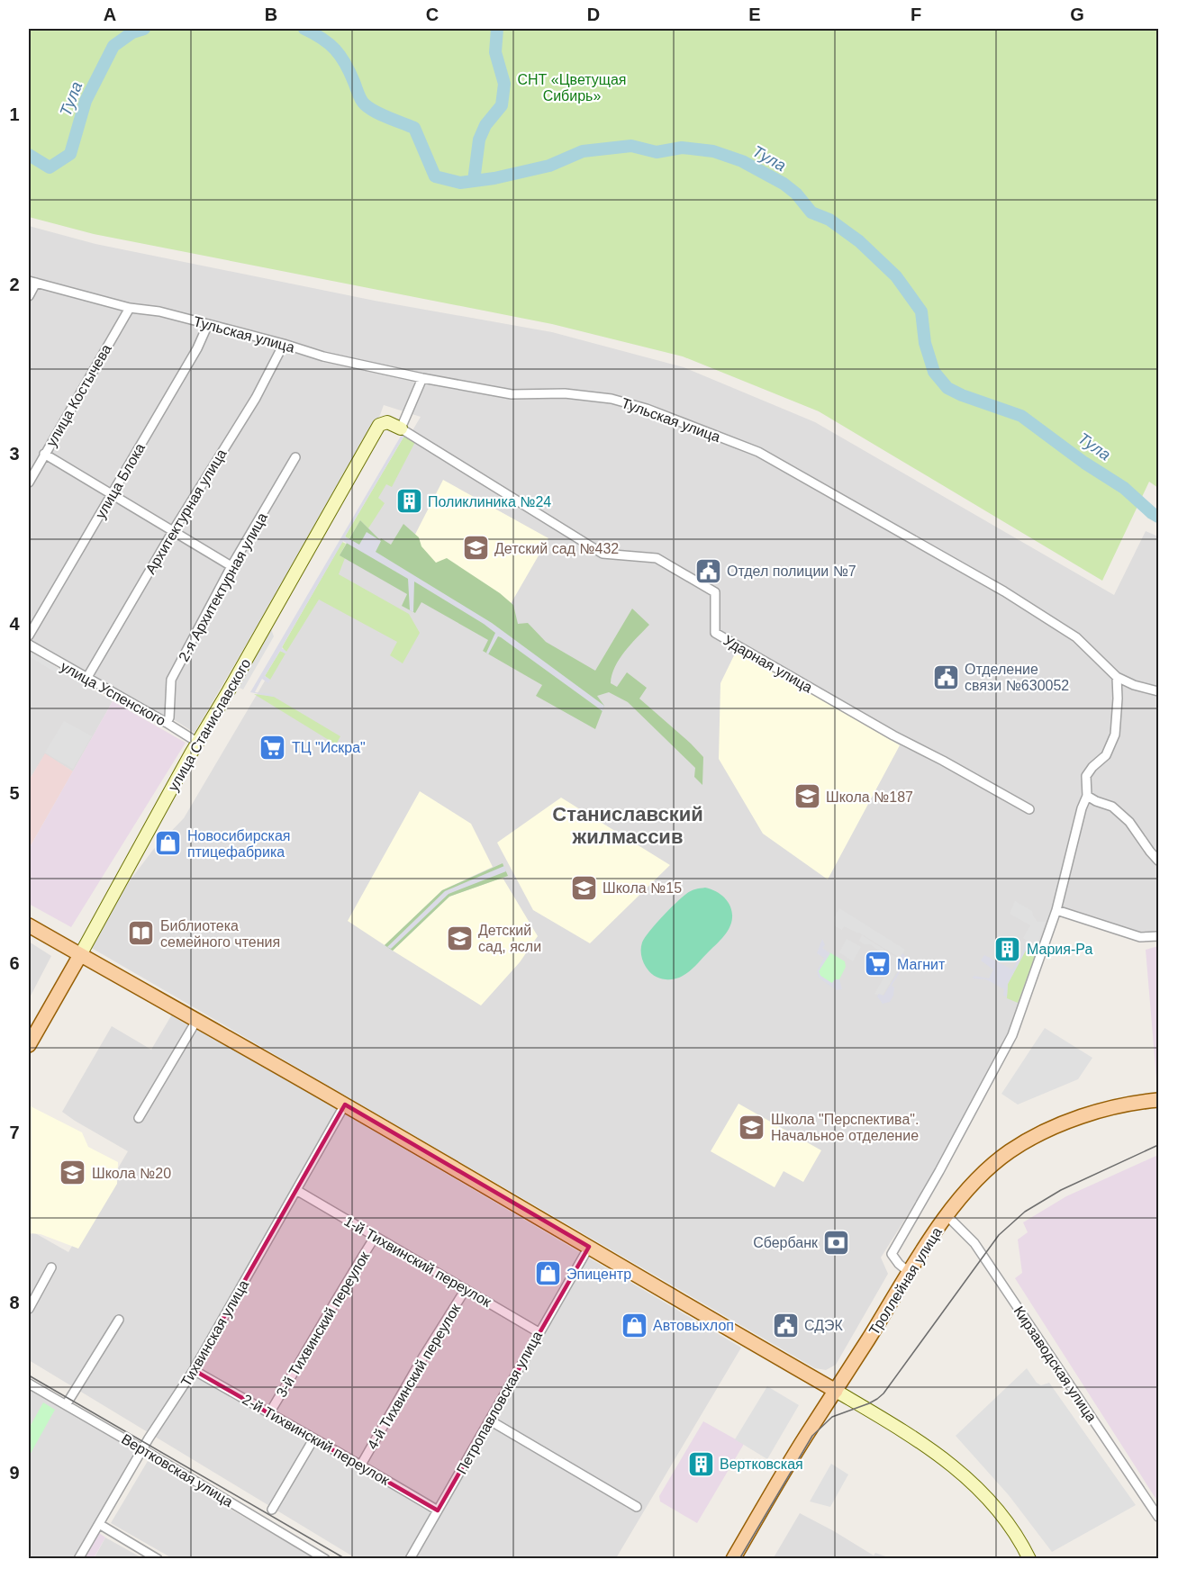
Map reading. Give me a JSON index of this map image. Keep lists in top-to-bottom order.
{
  "streets": {
    "main road": ["улица Станиславского", "Троллейная улица"],
    "street": [
      "Тульская улица",
      "улица Костычева",
      "улица Блока",
      "Архитектурная улица",
      "2-я Архитектурная улица",
      "Ударная улица",
      "улица Успенского",
      "1-й Тихвинский переулок",
      "3-й Тихвинский переулок",
      "Тихвинская улица",
      "Кирзаводская улица",
      "4-й Тихвинский переулок",
      "Петропавловская улица",
      "2-й Тихвинский переулок",
      "Вертковская улица"
    ]
  },
  "crossings": [
    ["Тульская улица", "улица Костычева"],
    ["Тульская улица", "улица Блока"],
    ["Тульская улица", "Архитектурная улица"],
    ["Архитектурная улица", "улица Успенского"],
    ["2-я Архитектурная улица", "улица Успенского"],
    ["Ударная улица", "улица Станиславского"],
    ["улица Успенского", "улица Станиславского"],
    ["1-й Тихвинский переулок", "3-й Тихвинский переулок"],
    ["1-й Тихвинский переулок", "Тихвинская улица"],
    ["1-й Тихвинский переулок", "4-й Тихвинский переулок"],
    ["1-й Тихвинский переулок", "Петропавловская улица"],
    ["Троллейная улица", "Кирзаводская улица"],
    ["3-й Тихвинский переулок", "2-й Тихвинский переулок"],
    ["Тихвинская улица", "2-й Тихвинский переулок"],
    ["Тихвинская улица", "Вертковская улица"],
    ["4-й Тихвинский переулок", "2-й Тихвинский переулок"],
    ["Петропавловская улица", "2-й Тихвинский переулок"]
  ],
  "districts": ["Станиславский жилмассив"],
  "water": ["Тула"],
  "parks": ["СНТ «Цветущая Сибирь»"],
  "places": {
    "building": ["Поликлиника №24", "Мария-Ра", "Вертковская"],
    "school or university": [
      "Детский сад №432",
      "Школа №187",
      "Школа №15",
      "Детский сад, ясли",
      "Школа \"Перспектива\". Начальное отделение",
      "Школа №20"
    ],
    "public building": ["Отдел полиции №7", "Отделение связи №630052", "СДЭК"],
    "supermarket": ["ТЦ \"Искра\"", "Магнит"],
    "shop": ["Новосибирская птицефабрика", "Эпицентр", "Автовыхлоп"],
    "library": ["Библиотека семейного чтения"],
    "bank": ["Сбербанк"]
  },
  "grid": {
    "columns": [
      "A",
      "B",
      "C",
      "D",
      "E",
      "F",
      "G"
    ],
    "rows": [
      "1",
      "2",
      "3",
      "4",
      "5",
      "6",
      "7",
      "8",
      "9"
    ]
  }
}
